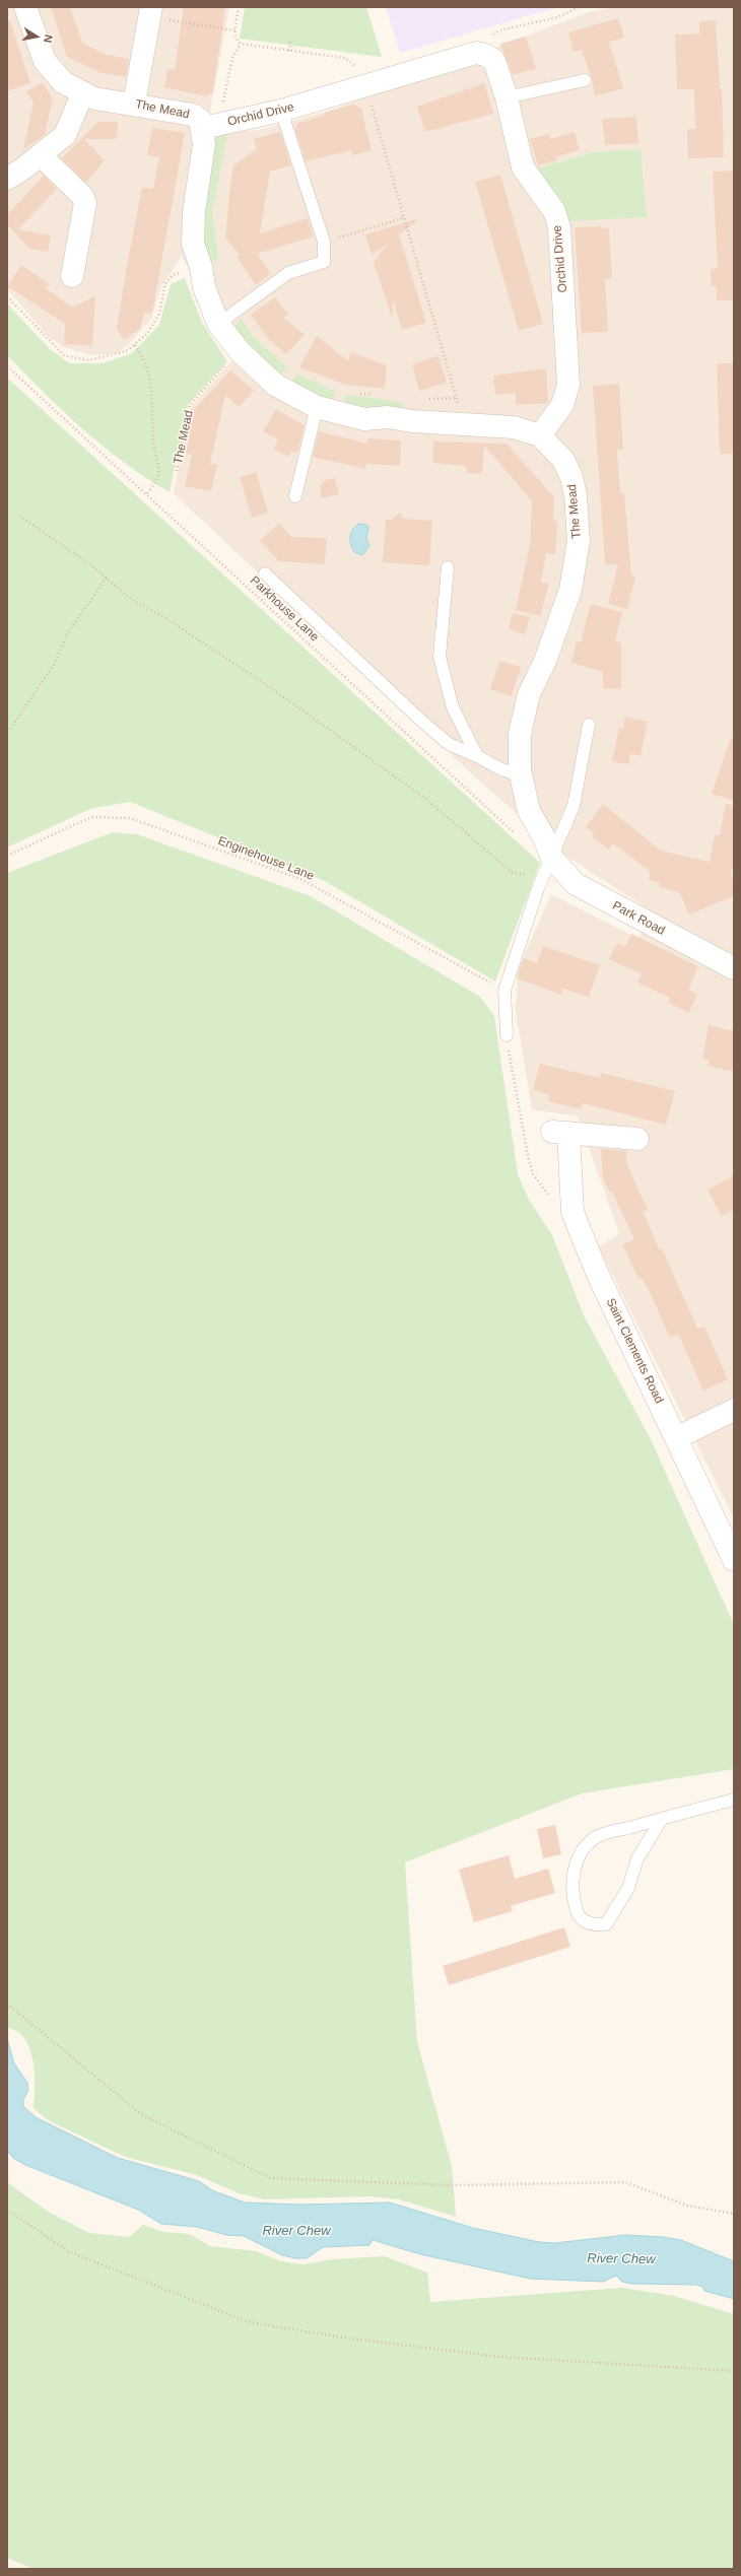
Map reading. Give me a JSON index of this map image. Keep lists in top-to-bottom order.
{
  "streets": {
    "street": [
      "The Mead",
      "Orchid Drive",
      "Park Road",
      "Saint Clements Road"
    ],
    "path": ["Parkhouse Lane", "Enginehouse Lane"]
  },
  "crossings": [
    ["The Mead", "Orchid Drive"],
    ["The Mead", "Park Road"]
  ],
  "water": ["River Chew"],
  "north": "right"
}
